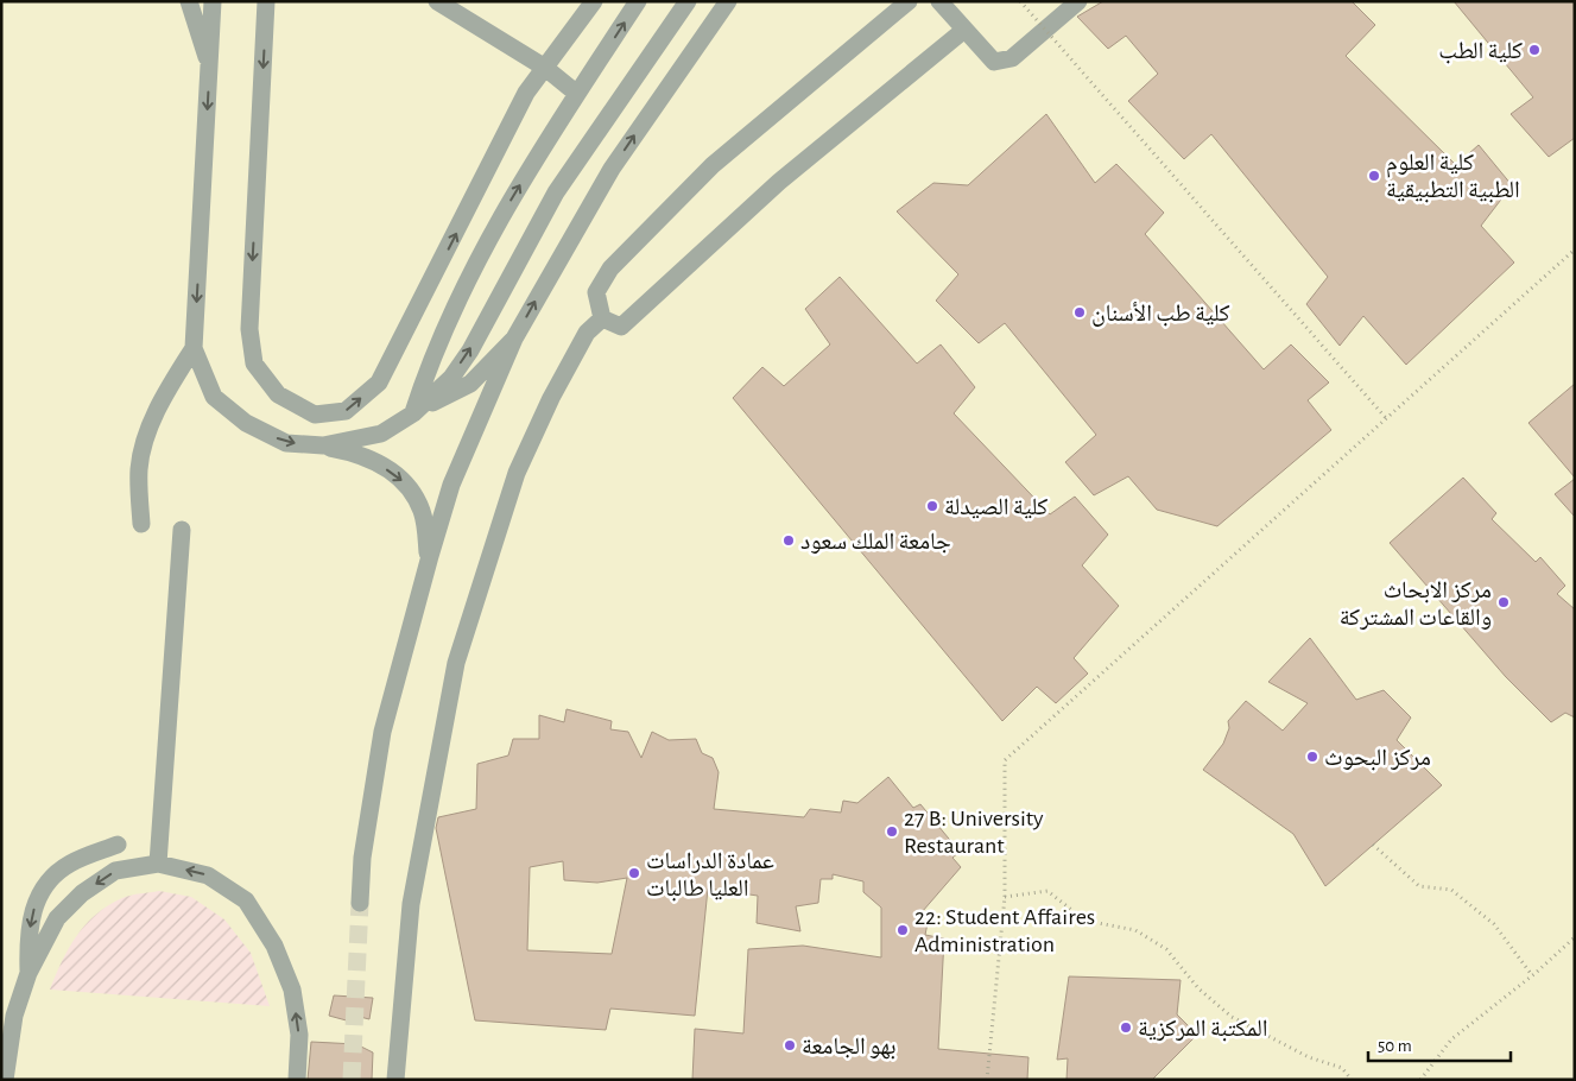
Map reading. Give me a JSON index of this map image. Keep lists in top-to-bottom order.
{
  "places": [
    "كلية الطب",
    "كلية العلوم الطبية التطبيقية",
    "كلية طب الأسنان",
    "كلية الصيدلة",
    "جامعة الملك سعود",
    "مركز الابحاث والقاعات المشتركة",
    "مركز البحوث",
    "27 B: University Restaurant",
    "عمادة الدراسات العليا طالبات",
    "22: Student Affaires Administration",
    "المكتبة المركزية",
    "بهو الجامعة"
  ],
  "scale_bar": "50 m"
}
